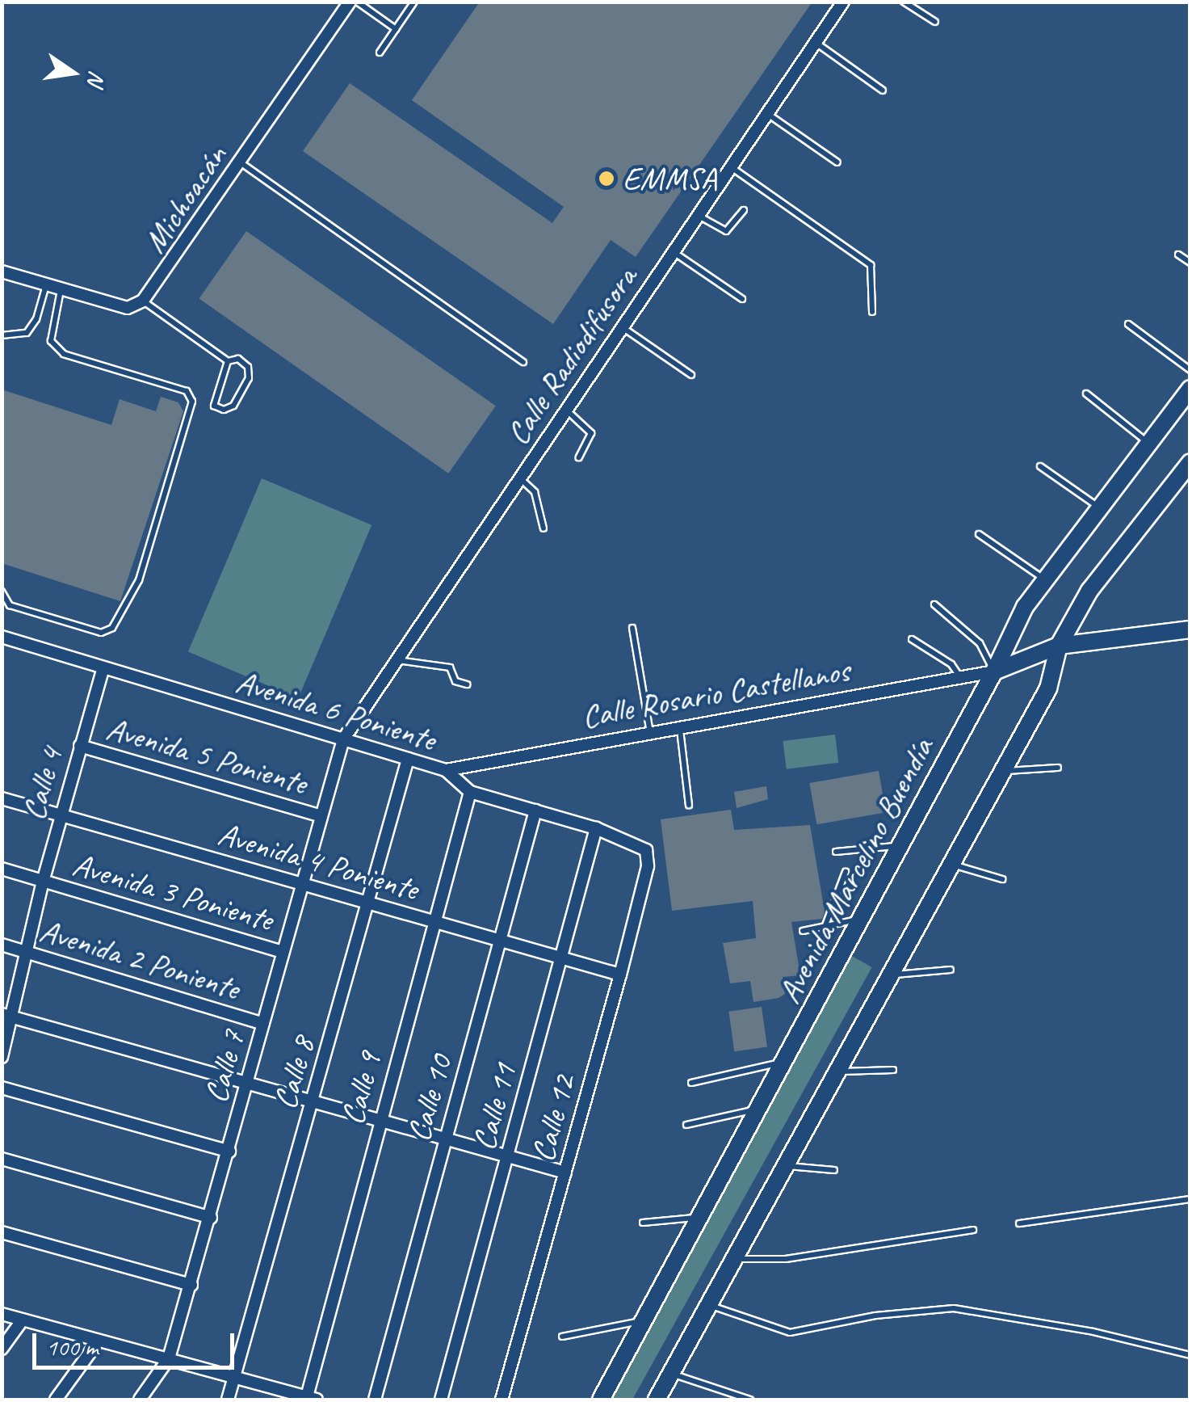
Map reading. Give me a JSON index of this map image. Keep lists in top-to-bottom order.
{
  "streets": {
    "main road": ["Avenida Marcelino Buendía"],
    "street": [
      "Michoacán",
      "Calle Radiodifusora",
      "Calle Rosario Castellanos",
      "Avenida 6 Poniente",
      "Avenida 5 Poniente",
      "Calle 4",
      "Avenida 4 Poniente",
      "Avenida 3 Poniente",
      "Avenida 2 Poniente",
      "Calle 7",
      "Calle 8",
      "Calle 9",
      "Calle 10",
      "Calle 11",
      "Calle 12"
    ]
  },
  "crossings": [
    ["Calle Radiodifusora", "Avenida 6 Poniente"],
    ["Calle Radiodifusora", "Calle 7"],
    ["Calle Rosario Castellanos", "Avenida 6 Poniente"],
    ["Calle Rosario Castellanos", "Avenida Marcelino Buendía"],
    ["Avenida 6 Poniente", "Calle 4"],
    ["Avenida 6 Poniente", "Calle 7"],
    ["Avenida 6 Poniente", "Calle 8"],
    ["Avenida 6 Poniente", "Calle 9"],
    ["Avenida 6 Poniente", "Calle 10"],
    ["Avenida 6 Poniente", "Calle 11"],
    ["Avenida 6 Poniente", "Calle 12"],
    ["Avenida 5 Poniente", "Calle 4"],
    ["Avenida 5 Poniente", "Calle 7"],
    ["Calle 4", "Avenida 4 Poniente"],
    ["Calle 4", "Avenida 3 Poniente"],
    ["Calle 4", "Avenida 2 Poniente"],
    ["Avenida 4 Poniente", "Calle 7"],
    ["Avenida 4 Poniente", "Calle 8"],
    ["Avenida 4 Poniente", "Calle 9"],
    ["Avenida 4 Poniente", "Calle 10"],
    ["Avenida 4 Poniente", "Calle 11"],
    ["Avenida 4 Poniente", "Calle 12"],
    ["Avenida 3 Poniente", "Calle 7"],
    ["Avenida 2 Poniente", "Calle 7"]
  ],
  "places": ["EMMSA"],
  "scale_bar": "100 m",
  "north": "right"
}
